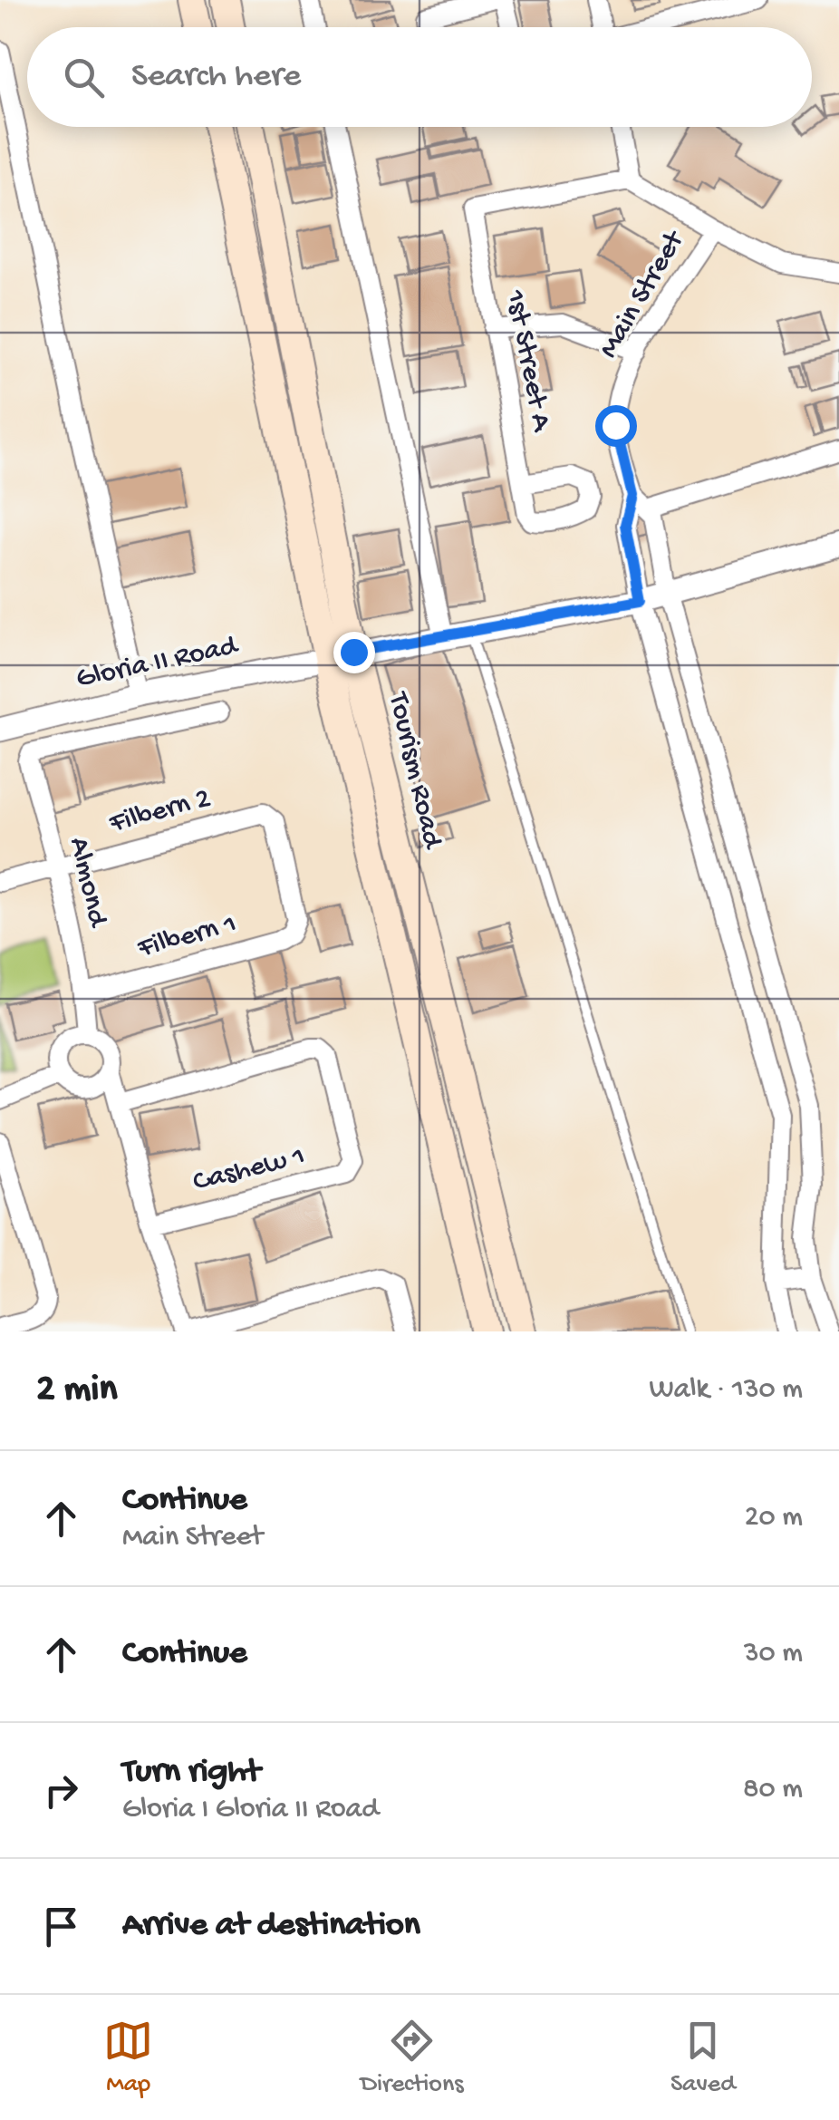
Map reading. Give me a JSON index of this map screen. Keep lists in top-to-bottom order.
{
  "streets": {
    "main road": ["Tourism Road"],
    "street": [
      "Main Street",
      "1st Street A",
      "Gloria II Road",
      "Filbern 2",
      "Almond",
      "Filbern 1",
      "Cashew 1"
    ]
  },
  "crossings": [
    ["Main Street", "Gloria II Road"],
    ["Gloria II Road", "Tourism Road"],
    ["Filbern 2", "Almond"],
    ["Filbern 2", "Filbern 1"],
    ["Almond", "Filbern 1"]
  ],
  "page": {
    "search": "Search here",
    "heading": ["2 min", "Walk · 130 m"],
    "list": [
      ["Continue", "Main Street", "20 m"],
      ["Continue", "30 m"],
      ["Turn right", "Gloria I Gloria II Road", "80 m"],
      "Arrive at destination"
    ],
    "nav": ["Map", "Directions", "Saved"]
  }
}
